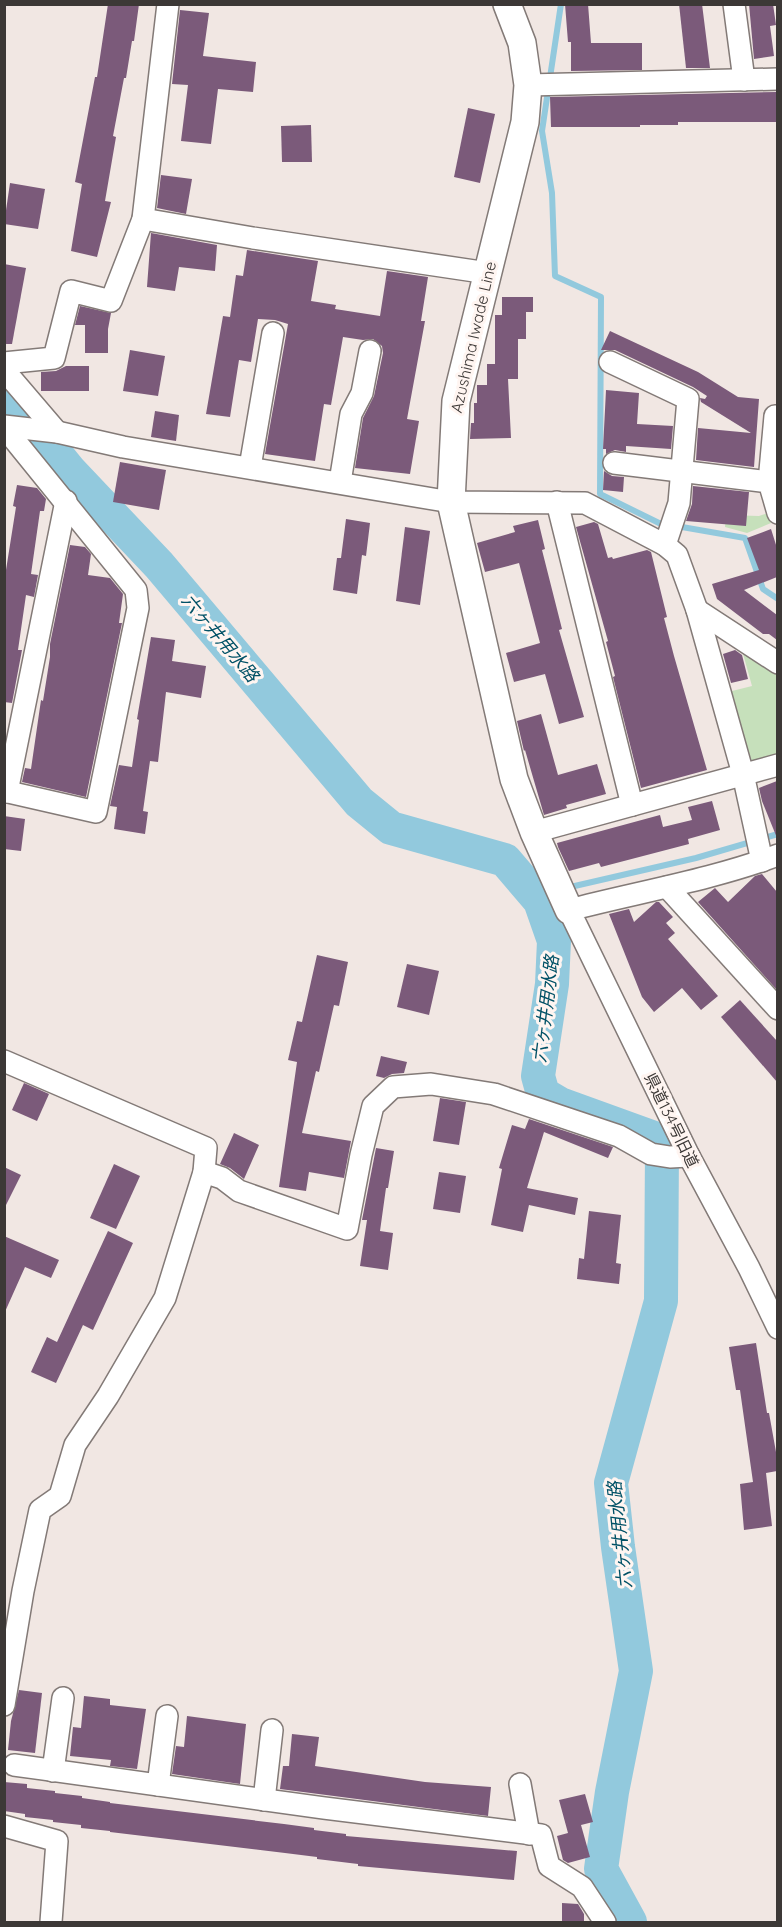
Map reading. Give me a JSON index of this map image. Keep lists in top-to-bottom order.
{
  "streets": {
    "main road": ["Azushima Iwade Line"],
    "street": ["県道134号旧道"]
  },
  "crossings": [
    ["Azushima Iwade Line", "県道134号旧道"]
  ],
  "water": ["六ヶ井用水路"]
}
